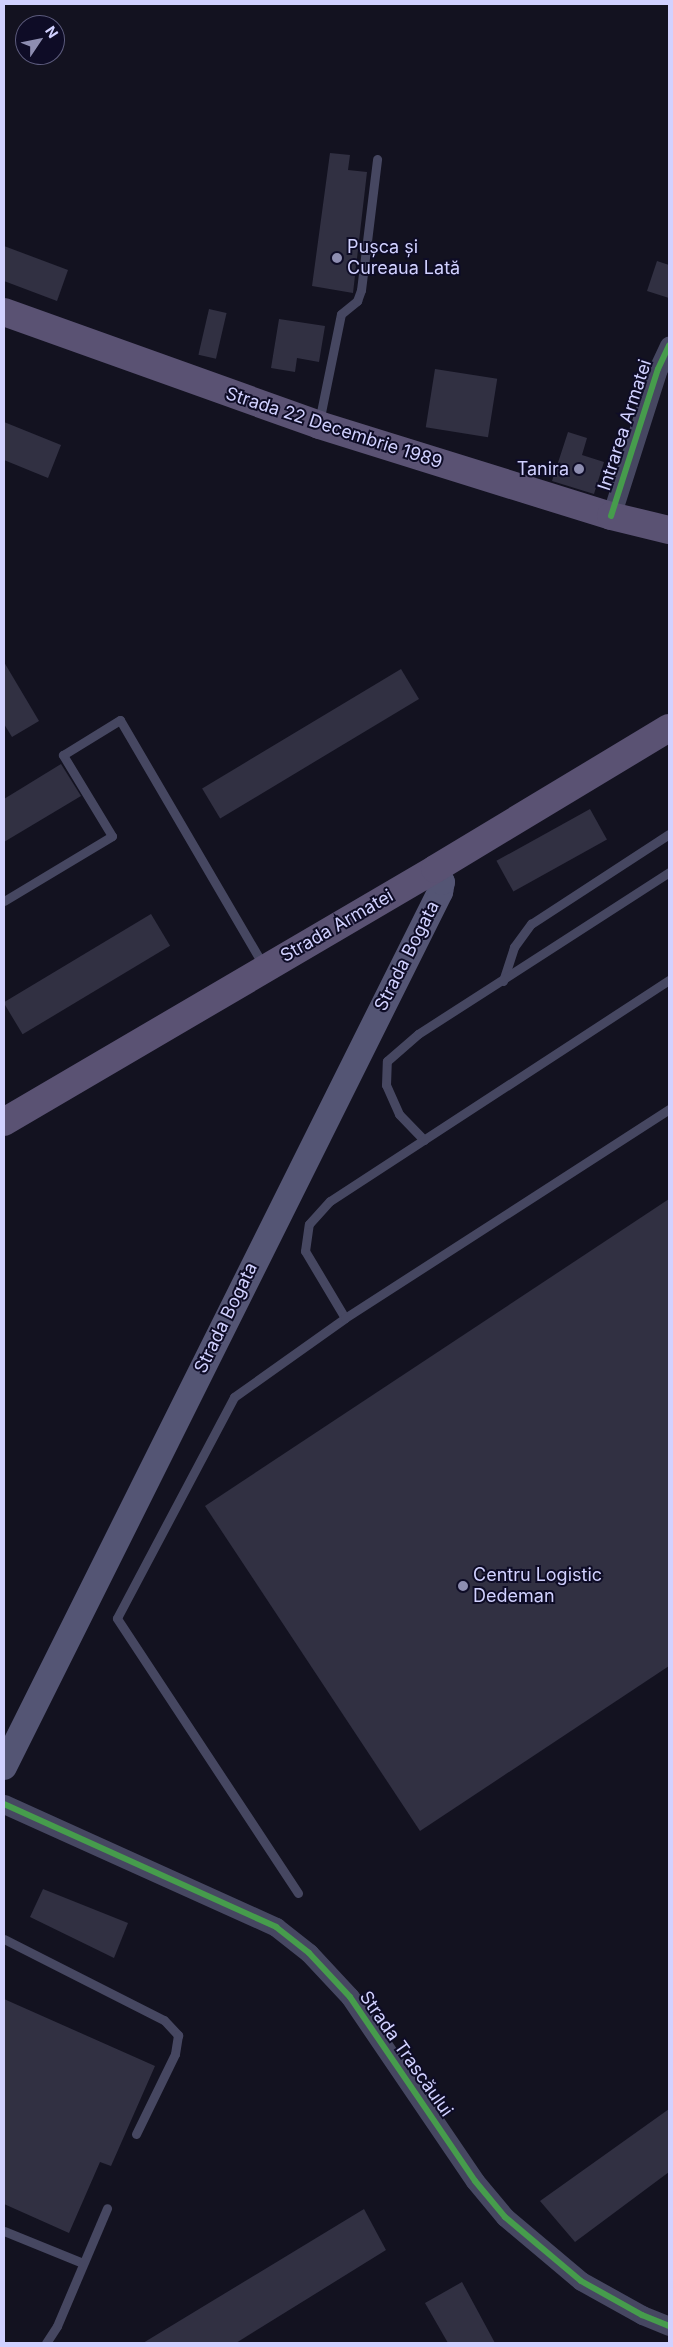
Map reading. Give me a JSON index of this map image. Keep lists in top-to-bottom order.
{
  "streets": {
    "main road": ["Strada 22 Decembrie 1989", "Strada Armatei", "Strada Bogata"],
    "street": ["Intrarea Armatei", "Strada Trascăului"]
  },
  "crossings": [
    ["Intrarea Armatei", "Strada 22 Decembrie 1989"],
    ["Strada Armatei", "Strada Bogata"]
  ],
  "places": ["Pușca și Cureaua Lată", "Tanira", "Centru Logistic Dedeman"],
  "north": "top right"
}
